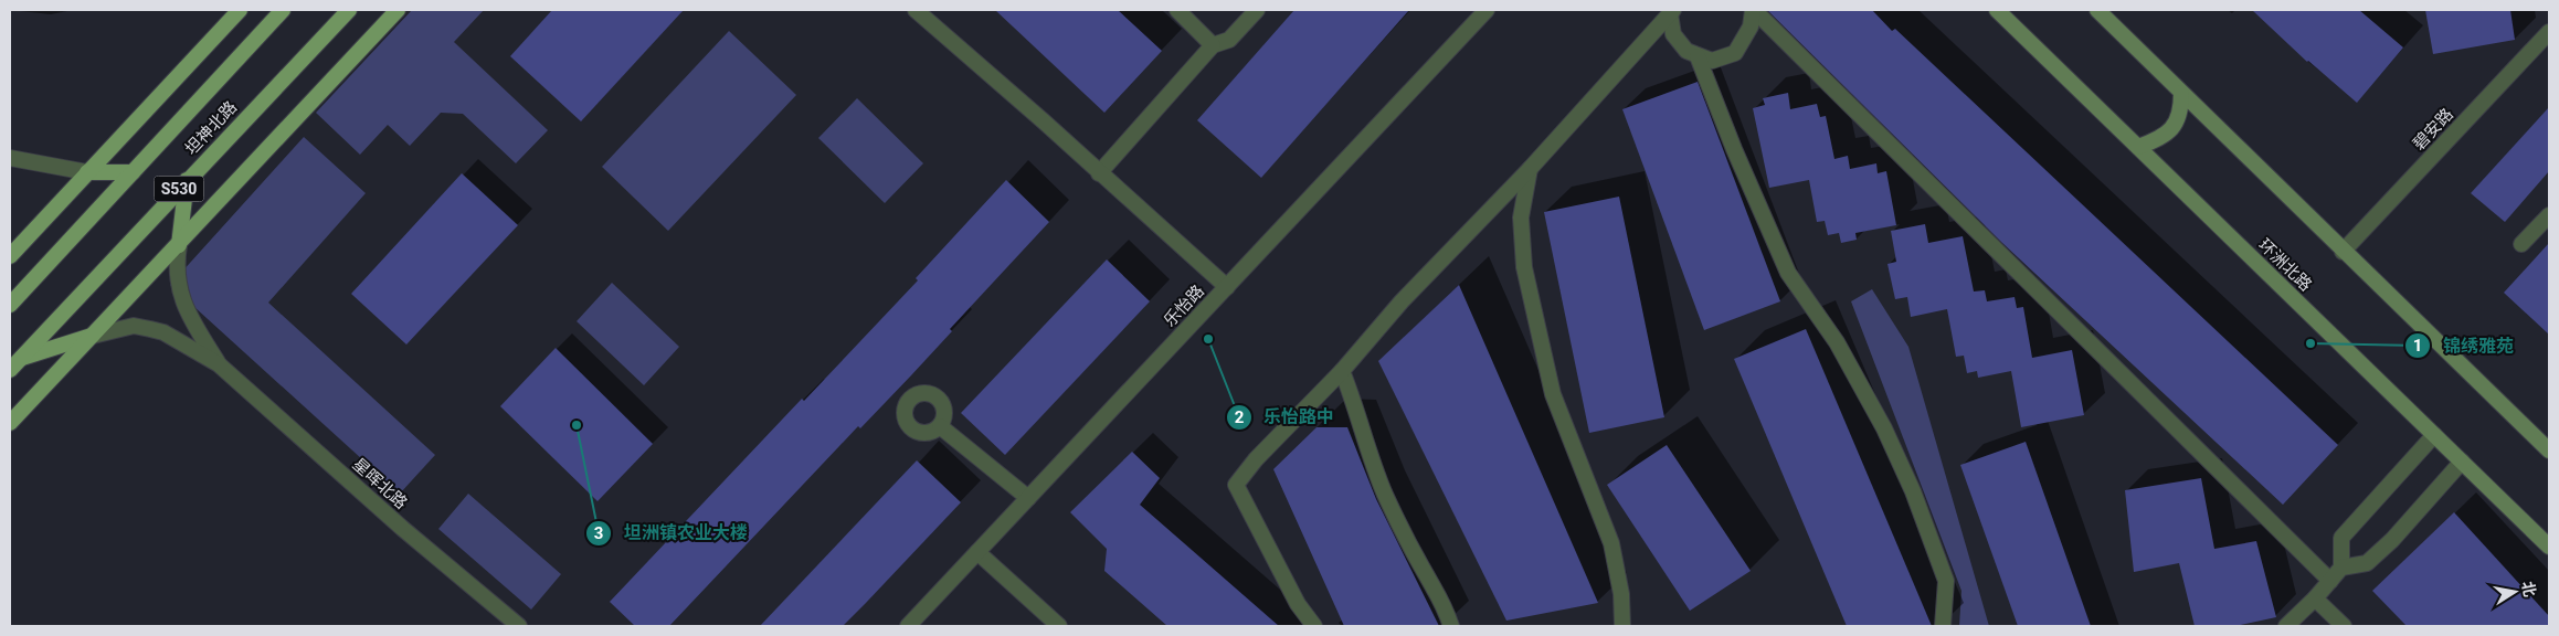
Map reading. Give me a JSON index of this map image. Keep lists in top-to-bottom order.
{
  "streets": {
    "main road": ["坦神北路", "S530", "环洲北路"],
    "street": ["碧安路", "乐怡路", "星晖北路"]
  },
  "places": ["乐怡路中", "锦绣雅苑", "坦洲镇农业大楼"],
  "north": "right"
}
